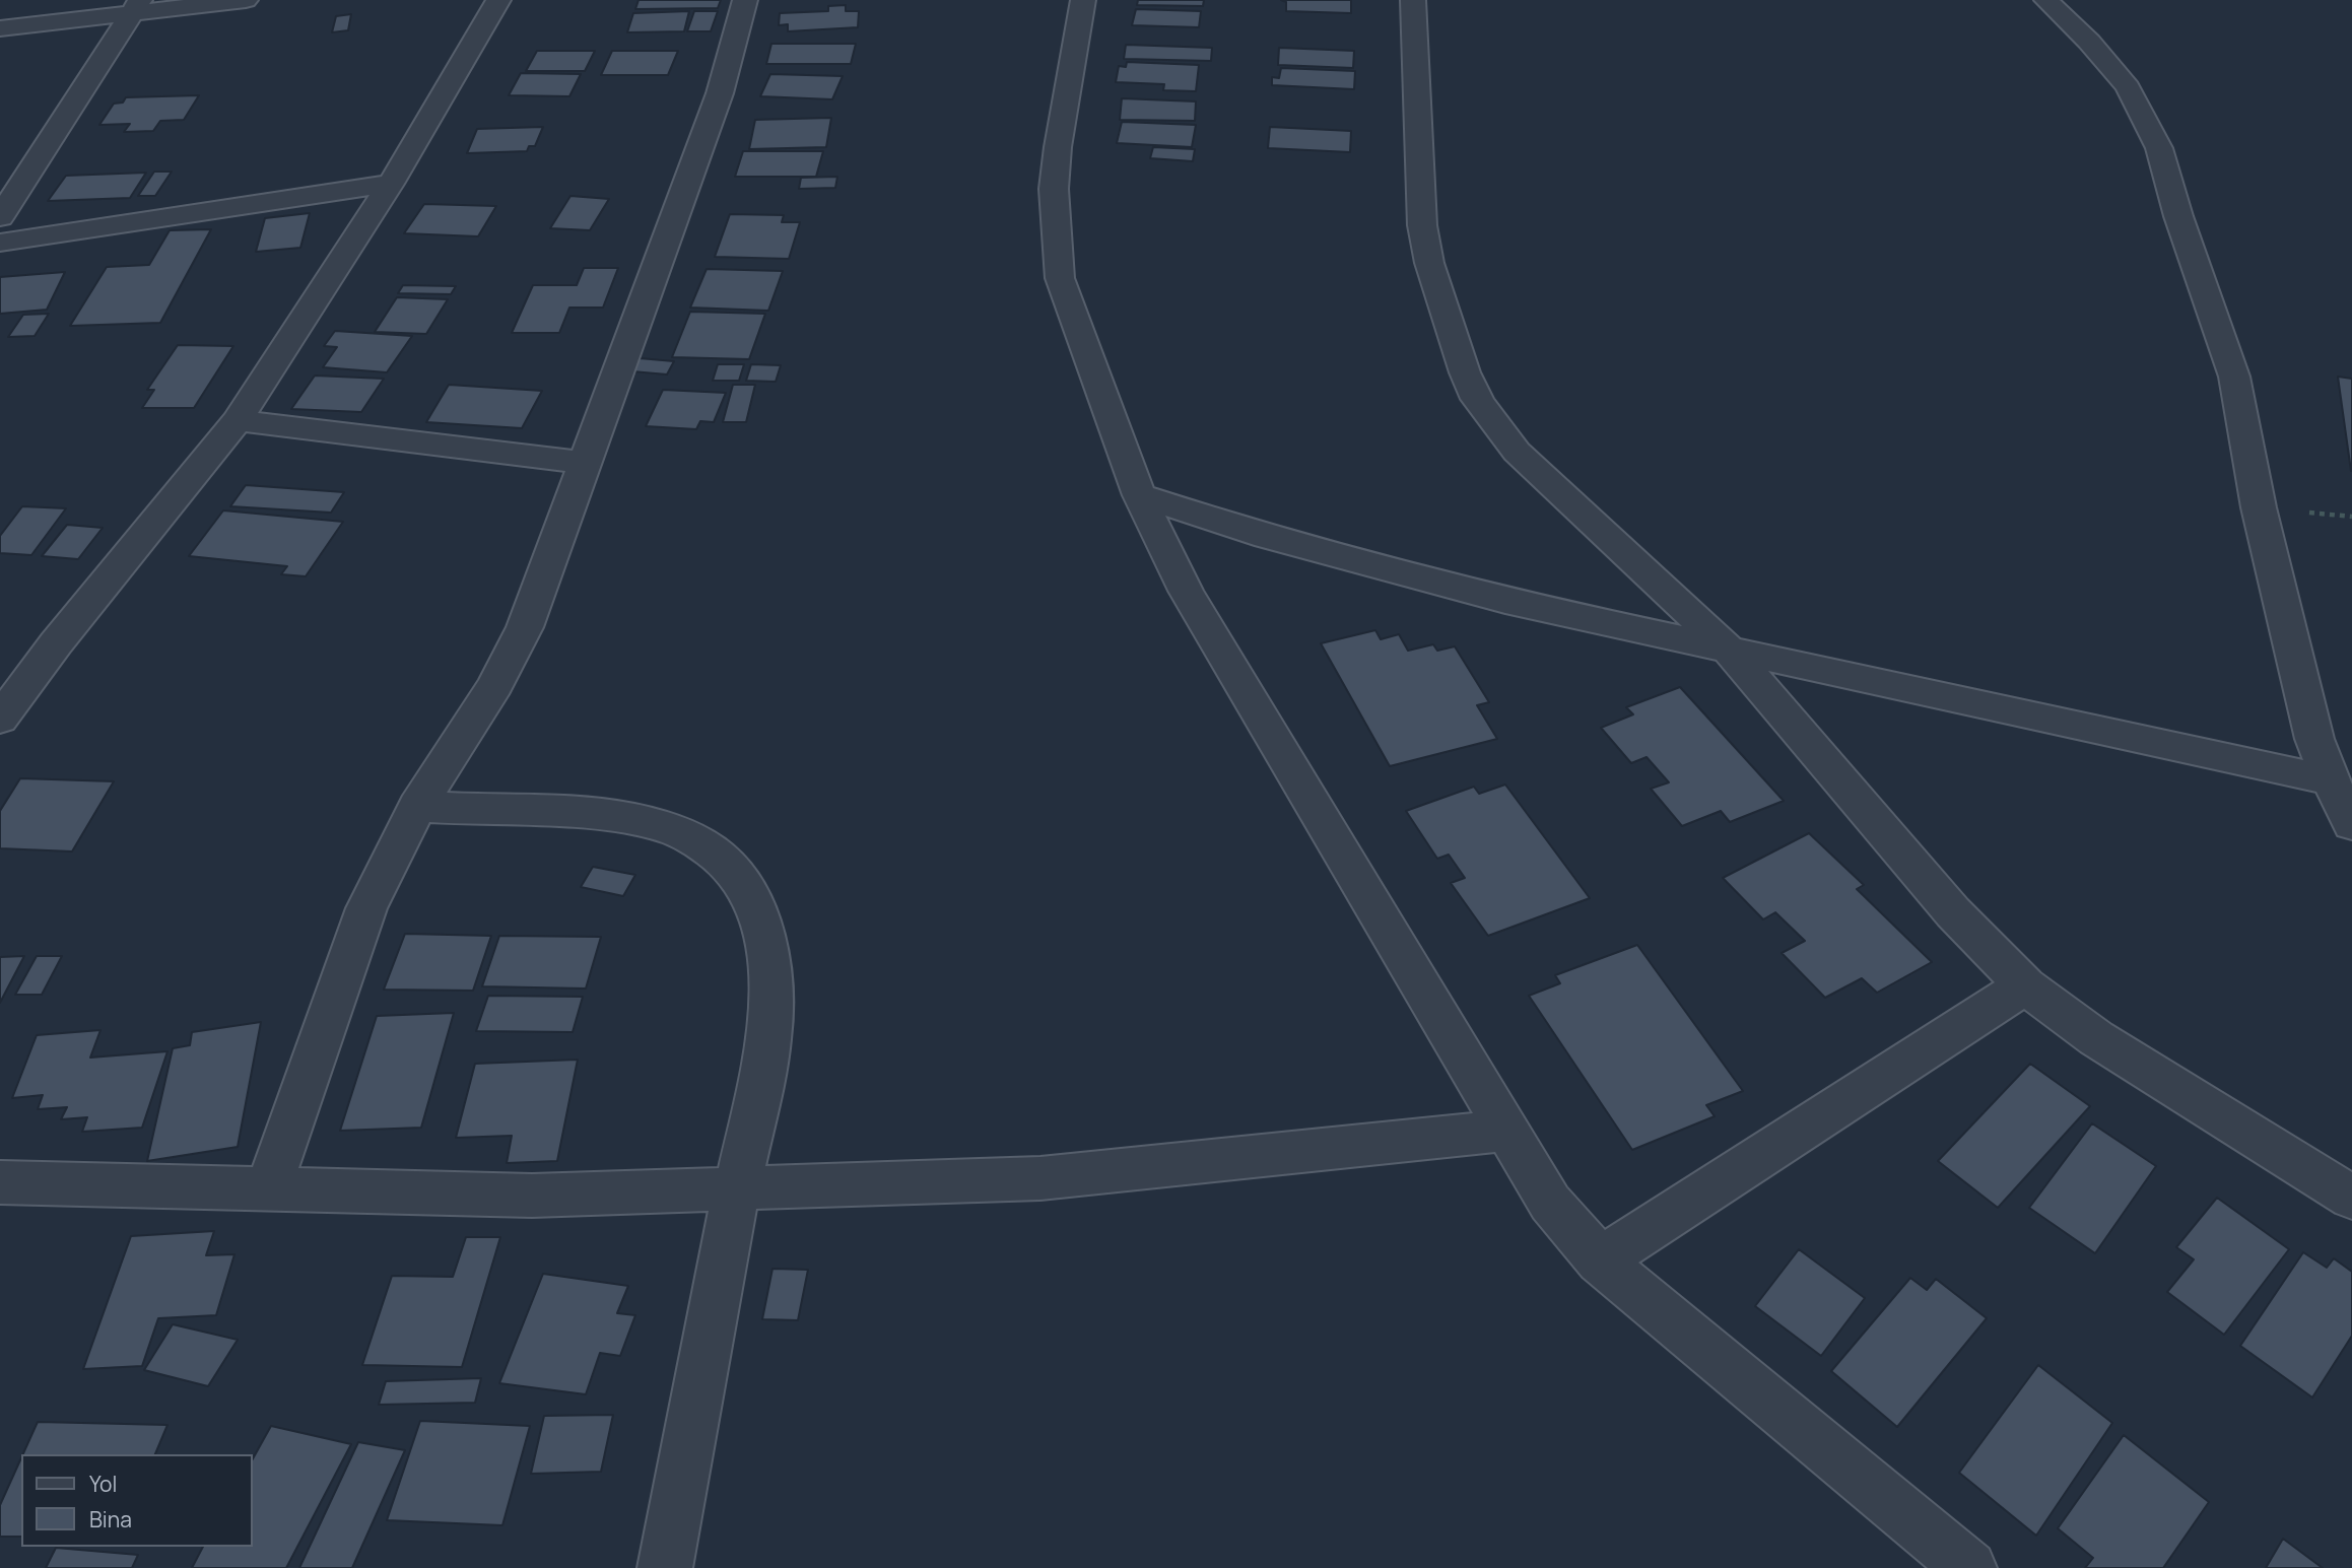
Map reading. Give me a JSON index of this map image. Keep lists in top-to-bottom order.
{
  "legend": ["Yol", "Bina"]
}
